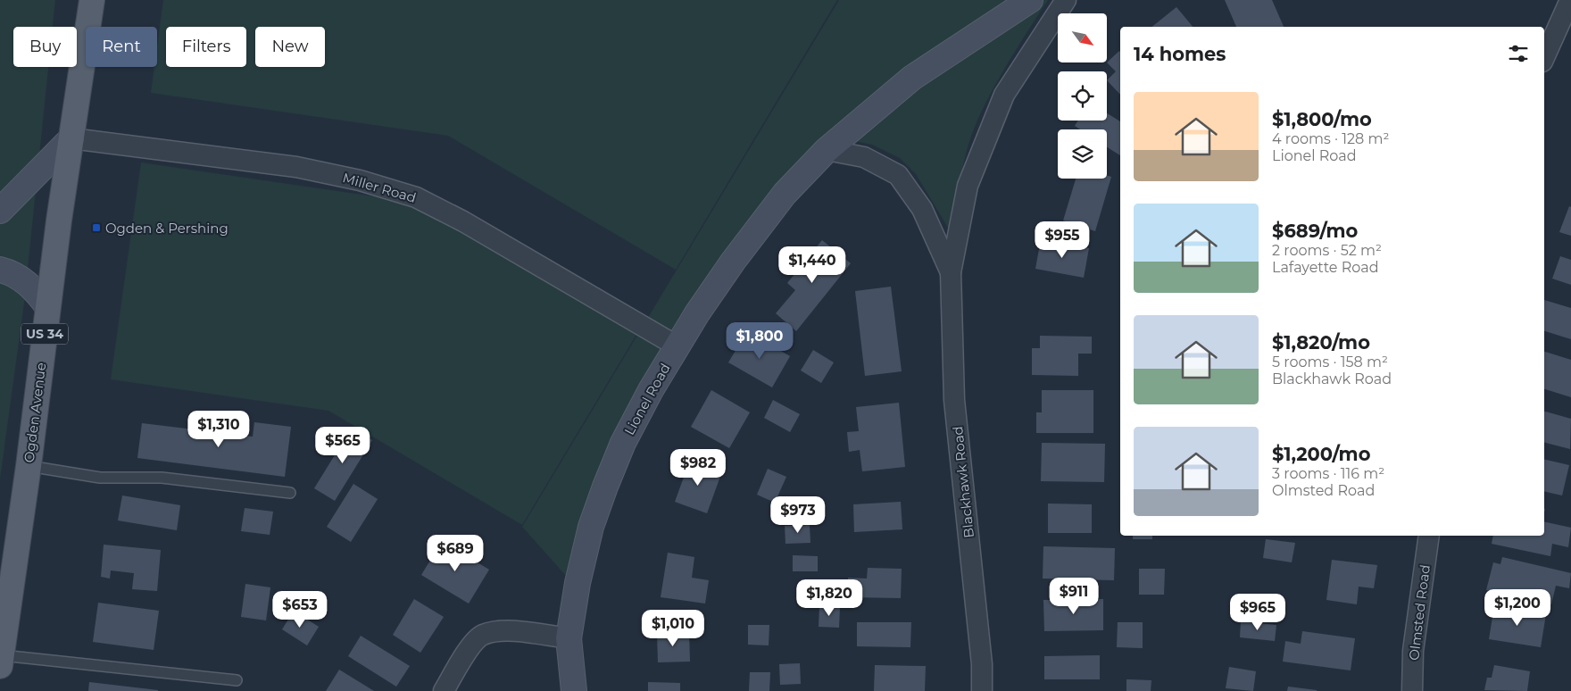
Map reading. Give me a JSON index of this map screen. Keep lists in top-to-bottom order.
{
  "streets": {
    "main road": ["US 34", "Ogden Avenue"],
    "street": [
      "Miller Road",
      "Lionel Road",
      "Blackhawk Road",
      "Olmsted Road"
    ]
  },
  "crossings": [
    ["Miller Road", "Lionel Road"],
    ["Miller Road", "Ogden Avenue"],
    ["Lionel Road", "Blackhawk Road"]
  ],
  "places": {
    "transit": ["Ogden & Pershing"]
  },
  "north": "bottom right",
  "page": {
    "chip": [
      "Buy",
      "Rent",
      "Filters",
      "New"
    ],
    "heading": "14 homes",
    "list": [
      {
        "name": "$1,800/mo",
        "note": "4 rooms · 128 m² · Lionel Road"
      },
      {
        "name": "$689/mo",
        "note": "2 rooms · 52 m² · Lafayette Road"
      },
      {
        "name": "$1,820/mo",
        "note": "5 rooms · 158 m² · Blackhawk Road"
      },
      {
        "name": "$1,200/mo",
        "note": "3 rooms · 116 m² · Olmsted Road"
      }
    ],
    "price": [
      "$955",
      "$1,440",
      "$1,800",
      "$1,310",
      "$565",
      "$982",
      "$973",
      "$689",
      "$911",
      "$1,820",
      "$1,200",
      "$653",
      "$965",
      "$1,010"
    ]
  }
}
